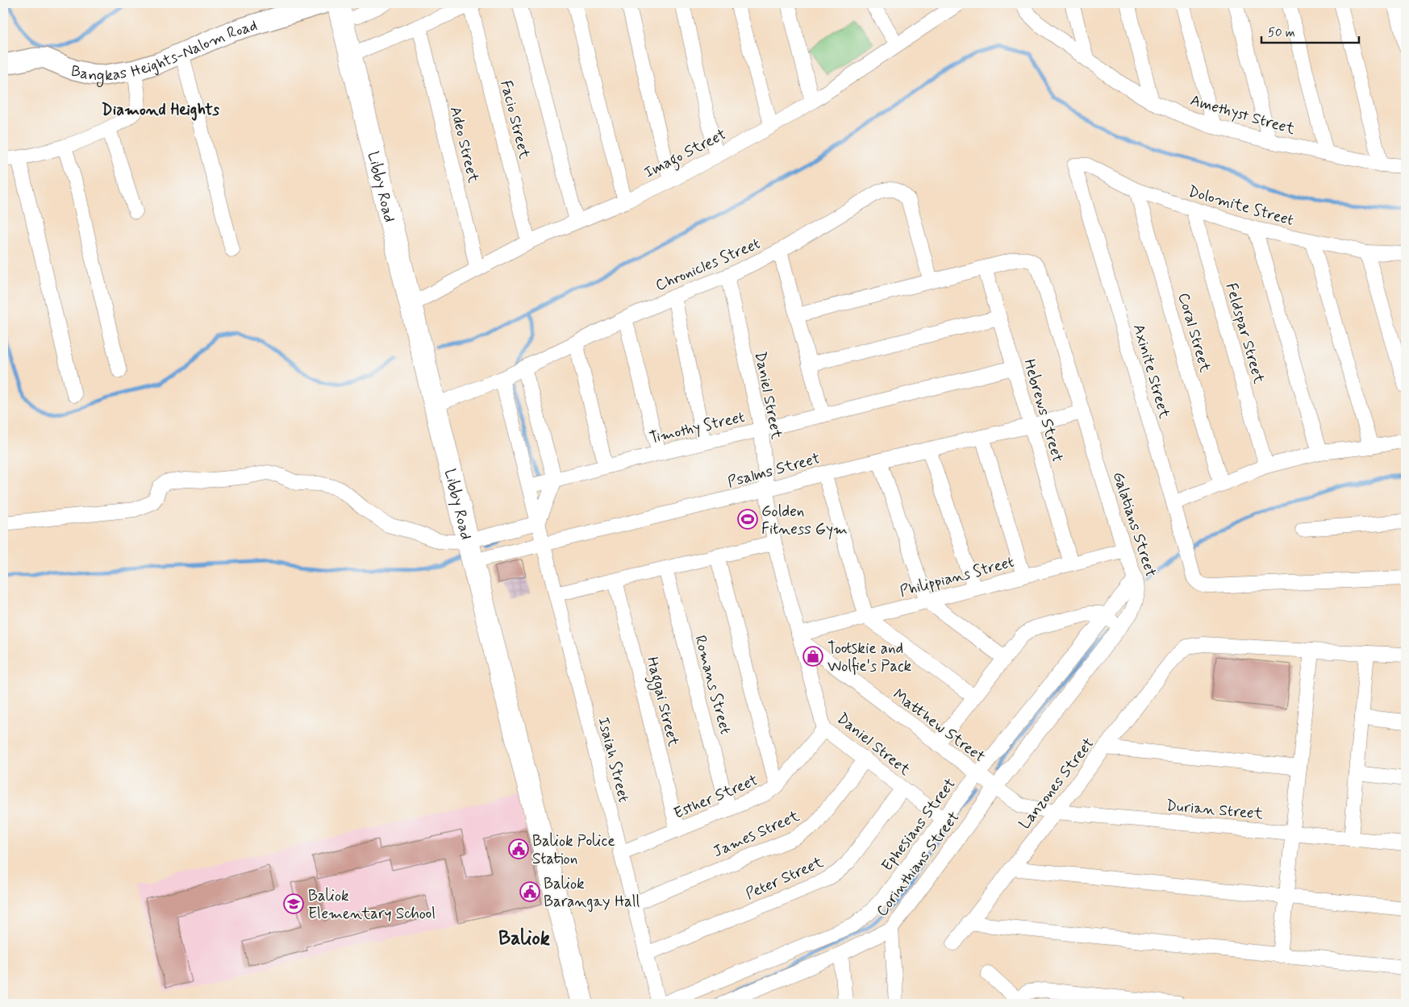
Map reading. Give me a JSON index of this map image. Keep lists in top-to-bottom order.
{
  "streets": {
    "main road": ["Libby Road"],
    "street": [
      "Bangkas Heights-Nalom Road",
      "Amethyst Street",
      "Facio Street",
      "Adeo Street",
      "Imago Street",
      "Dolomite Street",
      "Chronicles Street",
      "Coral Street",
      "Feldspar Street",
      "Axinite Street",
      "Daniel Street",
      "Hebrews Street",
      "Timothy Street",
      "Psalms Street",
      "Galatians Street",
      "Philippians Street",
      "Romans Street",
      "Haggai Street",
      "Matthew Street",
      "Isaiah Street",
      "Lanzones Street",
      "Esther Street",
      "Durian Street",
      "Ephesians Street",
      "James Street",
      "Corinthians Street",
      "Peter Street"
    ]
  },
  "crossings": [
    ["Facio Street", "Imago Street"],
    ["Adeo Street", "Imago Street"],
    ["Imago Street", "Libby Road"],
    ["Libby Road", "Chronicles Street"],
    ["Libby Road", "Psalms Street"],
    ["Dolomite Street", "Coral Street"],
    ["Dolomite Street", "Feldspar Street"],
    ["Dolomite Street", "Axinite Street"],
    ["Chronicles Street", "Daniel Street"],
    ["Chronicles Street", "Isaiah Street"],
    ["Daniel Street", "Timothy Street"],
    ["Daniel Street", "Psalms Street"],
    ["Daniel Street", "Philippians Street"],
    ["Daniel Street", "Matthew Street"],
    ["Daniel Street", "Esther Street"],
    ["Daniel Street", "Ephesians Street"],
    ["Daniel Street", "James Street"],
    ["Daniel Street", "Peter Street"],
    ["Hebrews Street", "Timothy Street"],
    ["Hebrews Street", "Psalms Street"],
    ["Hebrews Street", "Galatians Street"],
    ["Hebrews Street", "Philippians Street"],
    ["Timothy Street", "Isaiah Street"],
    ["Psalms Street", "Galatians Street"],
    ["Psalms Street", "Isaiah Street"],
    ["Galatians Street", "Philippians Street"],
    ["Galatians Street", "Matthew Street"],
    ["Galatians Street", "Ephesians Street"],
    ["Galatians Street", "Corinthians Street"],
    ["Philippians Street", "Matthew Street"],
    ["Romans Street", "Esther Street"],
    ["Haggai Street", "Esther Street"],
    ["Matthew Street", "Durian Street"],
    ["Matthew Street", "Ephesians Street"],
    ["Matthew Street", "Corinthians Street"],
    ["Isaiah Street", "Esther Street"],
    ["Isaiah Street", "James Street"],
    ["Isaiah Street", "Peter Street"],
    ["Lanzones Street", "Durian Street"]
  ],
  "districts": ["Diamond Heights", "Baliok"],
  "places": {
    "sports": ["Golden Fitness Gym"],
    "shop": ["Tootskie and Wolfie's Pack"],
    "public building": ["Baliok Police Station", "Baliok Barangay Hall"],
    "school or university": ["Baliok Elementary School"]
  },
  "scale_bar": "50 m"
}
